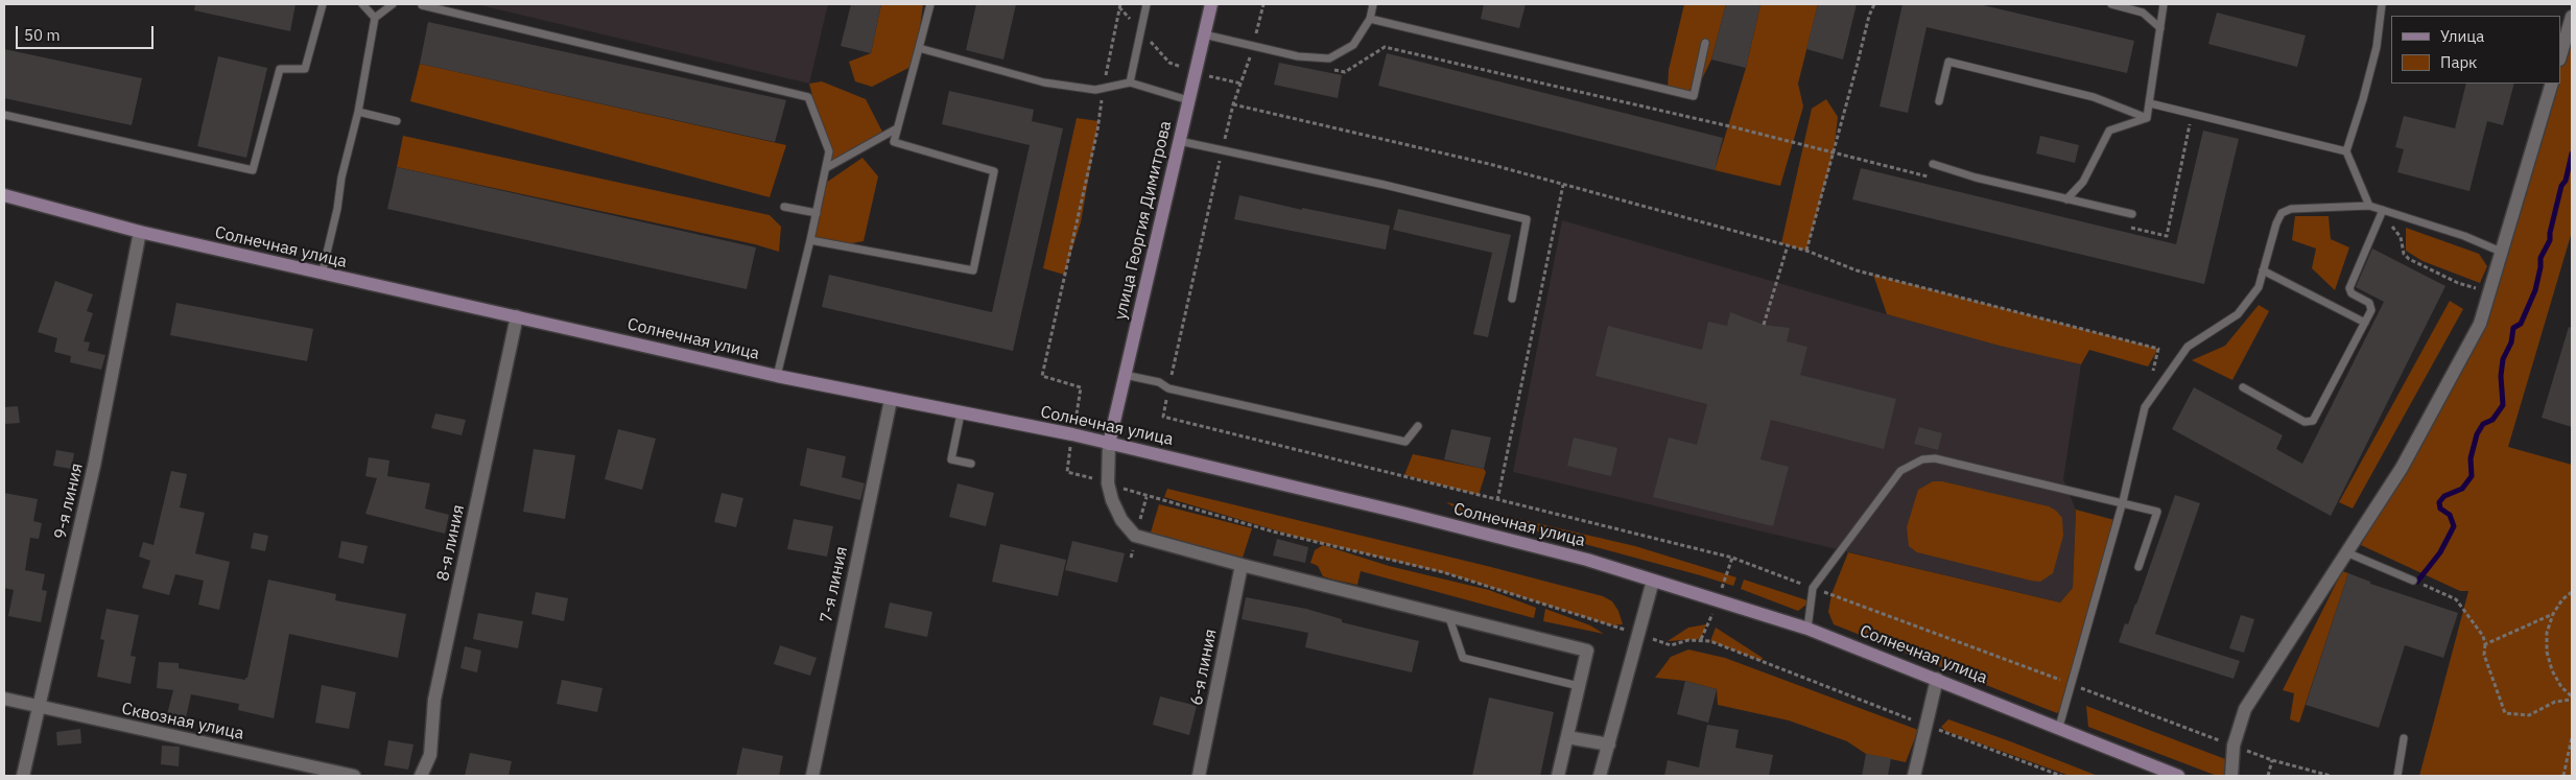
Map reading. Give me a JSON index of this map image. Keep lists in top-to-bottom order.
{
  "streets": {
    "main road": ["улица Георгия Димитрова", "Солнечная улица"],
    "street": [
      "9-я линия",
      "8-я линия",
      "7-я линия",
      "6-я линия",
      "Сквозная улица"
    ]
  },
  "crossings": [
    ["улица Георгия Димитрова", "Солнечная улица"],
    ["Солнечная улица", "9-я линия"],
    ["Солнечная улица", "8-я линия"],
    ["Солнечная улица", "7-я линия"],
    ["9-я линия", "Сквозная улица"]
  ],
  "legend": ["Улица", "Парк"],
  "scale_bar": "50 m"
}
